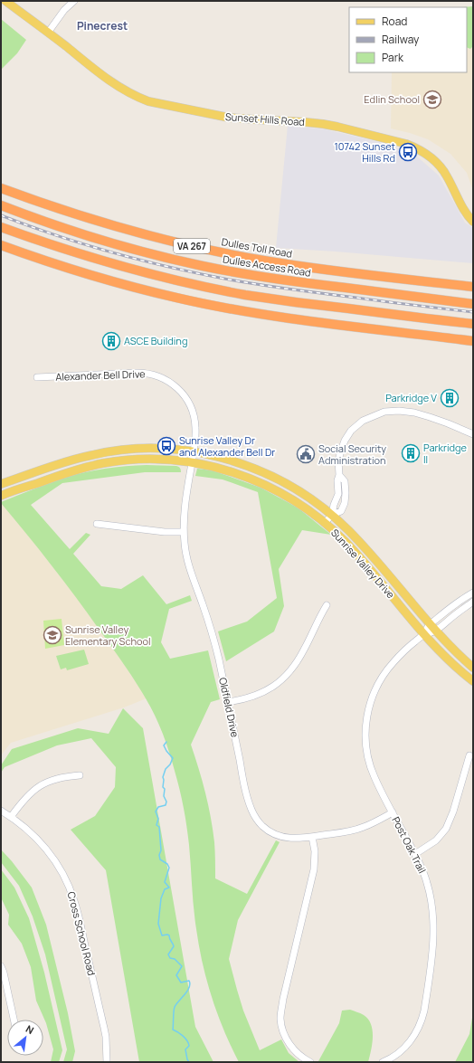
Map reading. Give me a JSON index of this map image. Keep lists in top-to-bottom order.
{
  "streets": {
    "highway": ["VA 267", "Dulles Toll Road", "Dulles Access Road"],
    "main road": ["Sunset Hills Road", "Sunrise Valley Drive"],
    "street": [
      "Alexander Bell Drive",
      "Oldfield Drive",
      "Post Oak Trail",
      "Cross School Road"
    ]
  },
  "crossings": [
    ["Alexander Bell Drive", "Sunrise Valley Drive"],
    ["Alexander Bell Drive", "Oldfield Drive"],
    ["Sunrise Valley Drive", "Oldfield Drive"],
    ["Sunrise Valley Drive", "Post Oak Trail"],
    ["Oldfield Drive", "Post Oak Trail"]
  ],
  "districts": ["Pinecrest"],
  "places": {
    "school or university": ["Edlin School", "Sunrise Valley Elementary School"],
    "bus stop": ["10742 Sunset Hills Rd", "Sunrise Valley Dr and Alexander Bell Dr"],
    "building": ["ASCE Building", "Parkridge V", "Parkridge II"],
    "public building": ["Social Security Administration"]
  },
  "legend": ["Road", "Railway", "Park"],
  "north": "top right"
}
